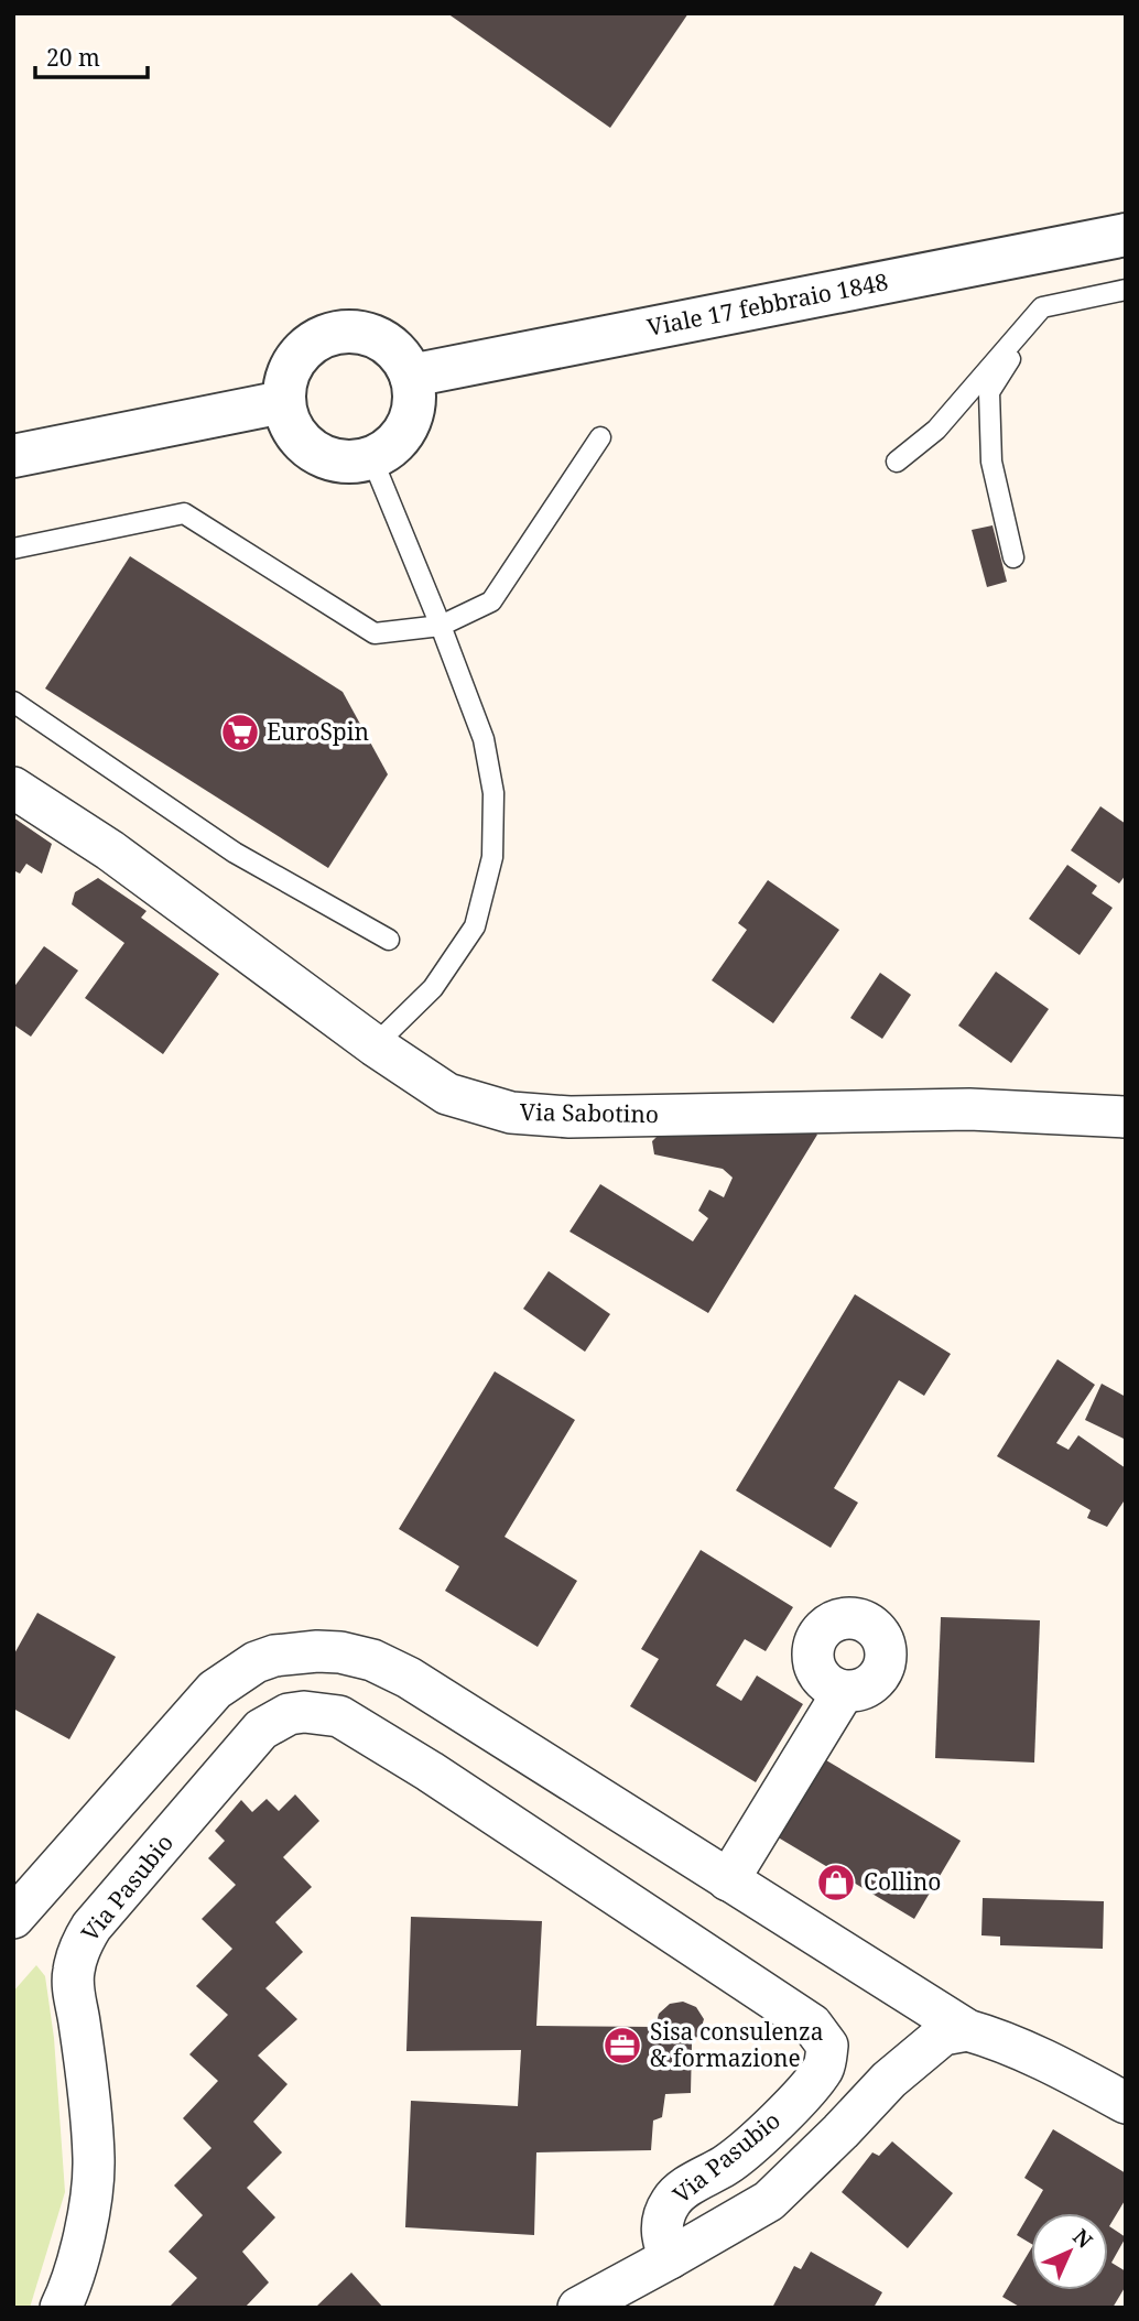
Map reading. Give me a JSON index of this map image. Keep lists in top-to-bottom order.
{
  "streets": {
    "street": ["Viale 17 febbraio 1848", "Via Sabotino", "Via Pasubio"]
  },
  "places": {
    "supermarket": ["EuroSpin"],
    "shop": ["Collino"],
    "office": ["Sisa consulenza & formazione"]
  },
  "scale_bar": "20 m",
  "north": "top right"
}
